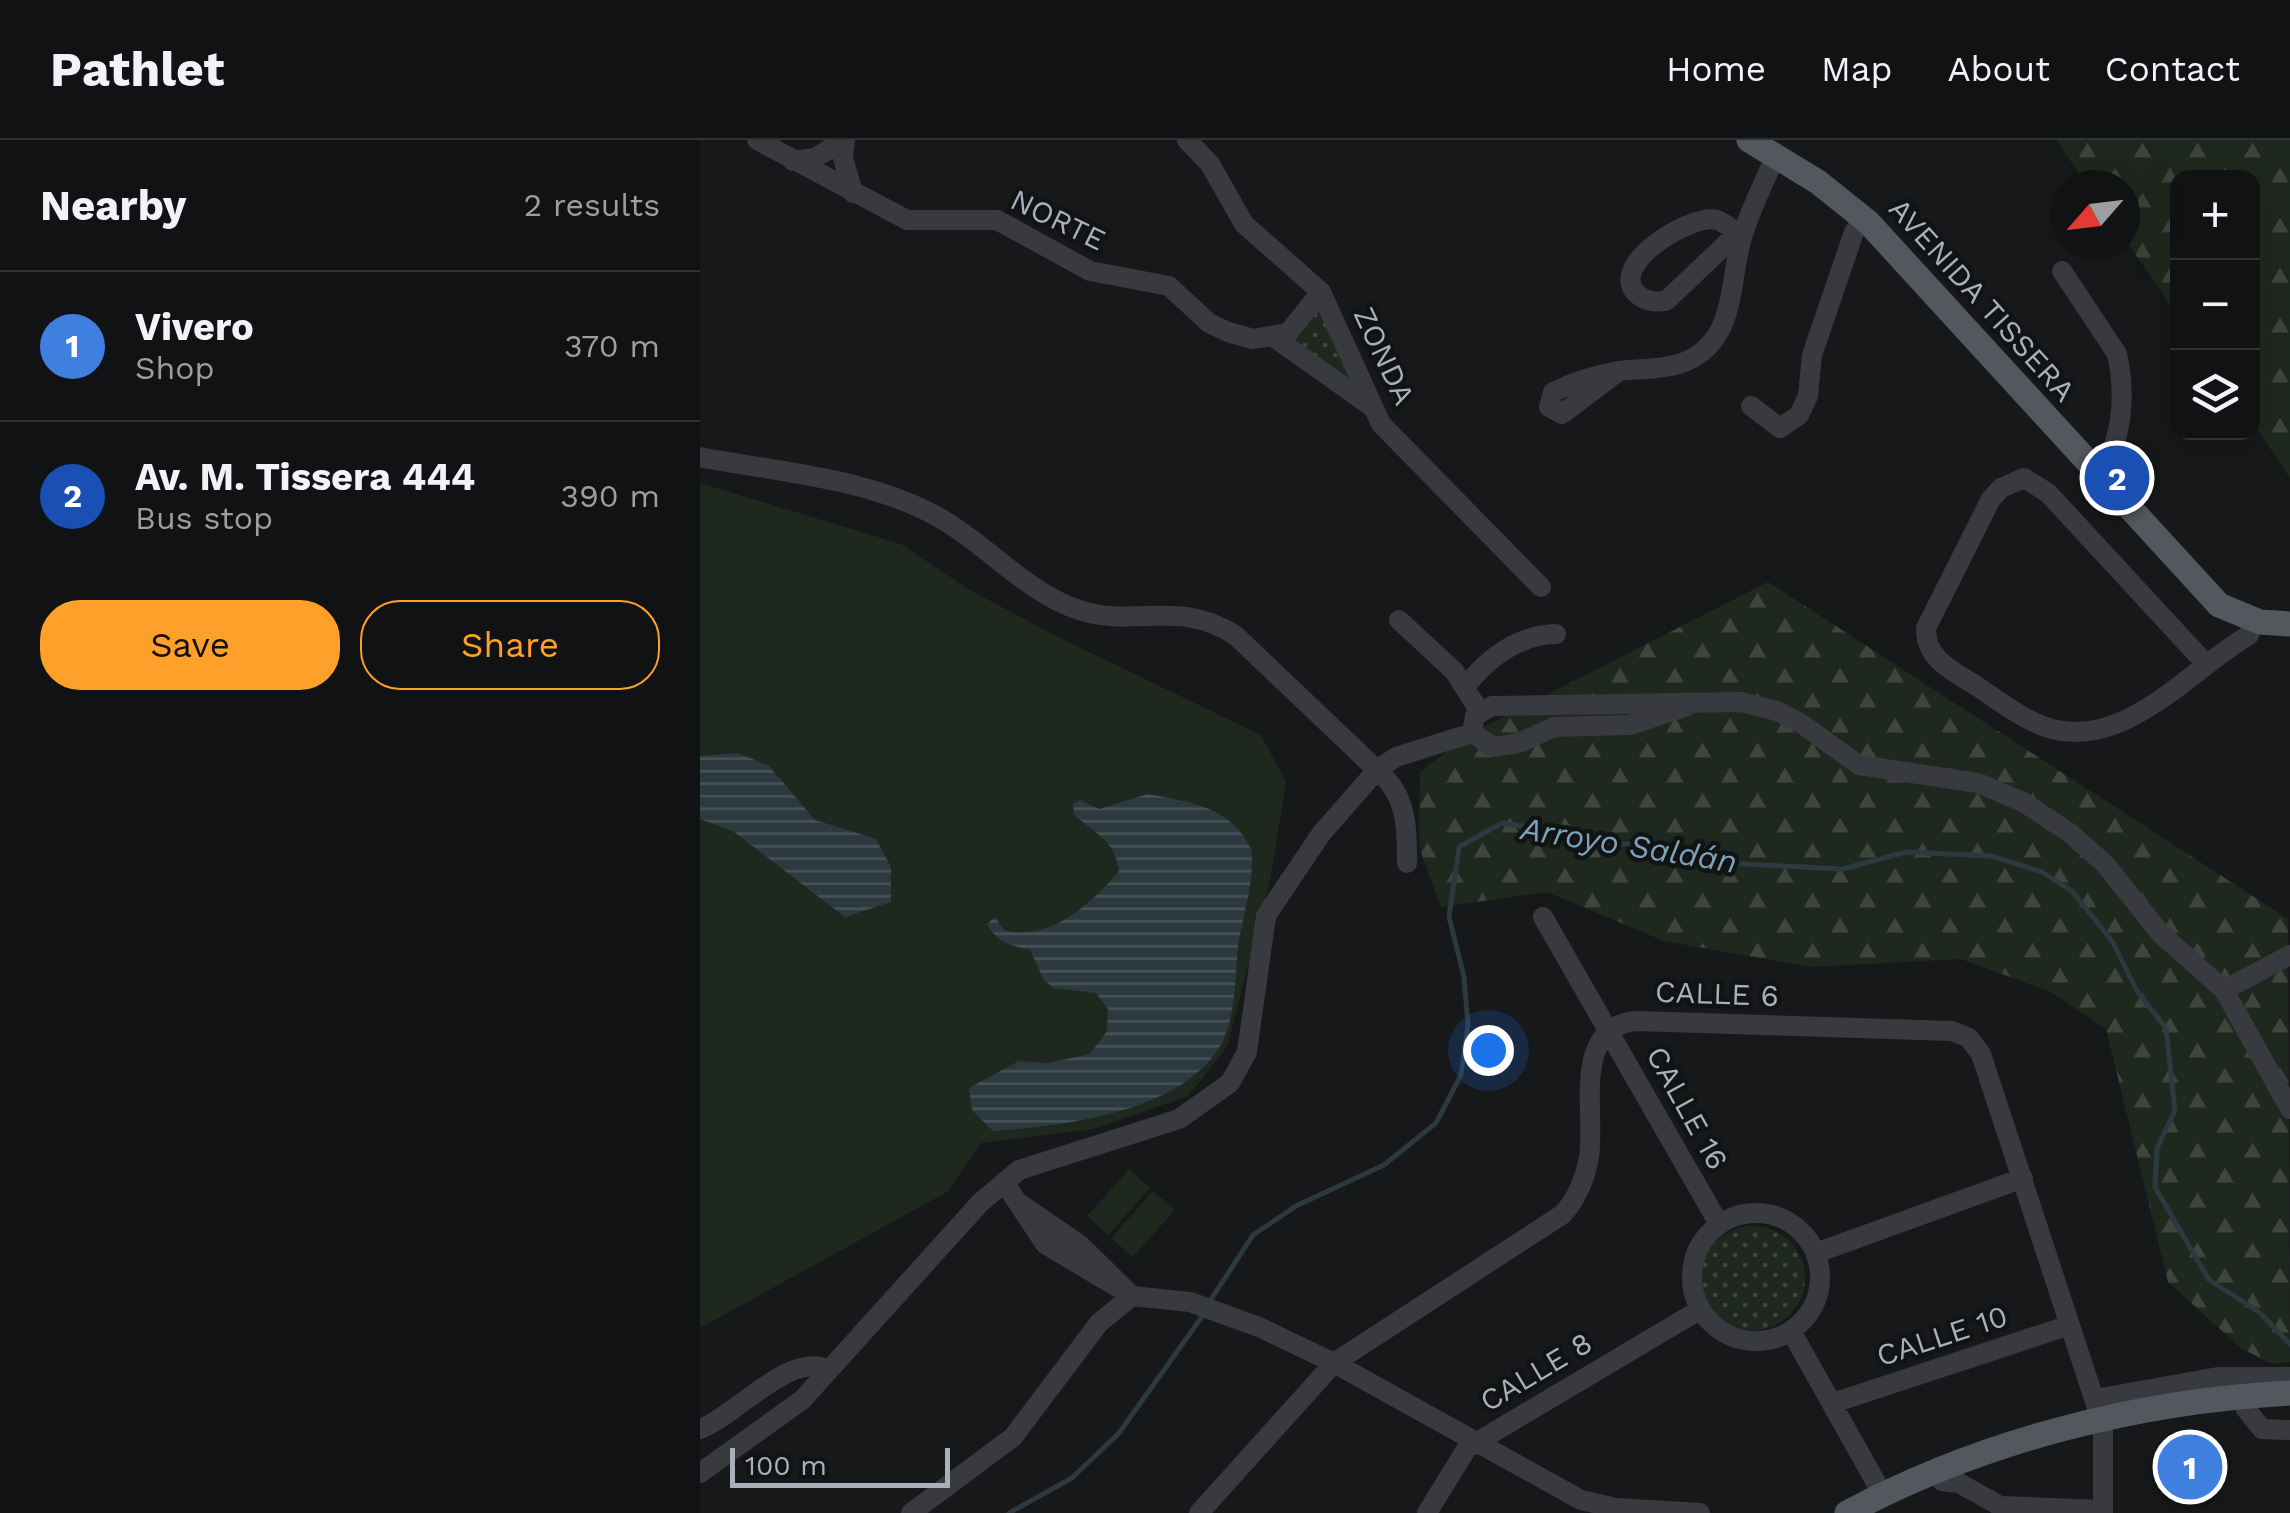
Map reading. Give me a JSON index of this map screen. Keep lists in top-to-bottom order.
{
  "streets": {
    "main road": ["AVENIDA TISSERA"],
    "street": [
      "NORTE",
      "ZONDA",
      "CALLE 6",
      "CALLE 16",
      "CALLE 10",
      "CALLE 8"
    ]
  },
  "crossings": [
    ["NORTE", "ZONDA"],
    ["CALLE 6", "CALLE 16"],
    ["CALLE 6", "CALLE 10"],
    ["CALLE 16", "CALLE 8"]
  ],
  "water": ["Arroyo Saldán"],
  "scale_bar": "100 m",
  "north": "bottom left",
  "page": {
    "header": "Pathlet",
    "nav": [
      "Home",
      "Map",
      "About",
      "Contact"
    ],
    "heading": ["Nearby", "2 results"],
    "map_buttons": ["+", "−"],
    "list": [
      {
        "mark": "1",
        "name": "Vivero",
        "note": "Shop",
        "value": "370 m"
      },
      {
        "mark": "2",
        "name": "Av. M. Tissera 444",
        "note": "Bus stop",
        "value": "390 m"
      }
    ],
    "pins": ["2", "1"],
    "buttons": ["Save", "Share"],
    "scale": "100 m"
  }
}
